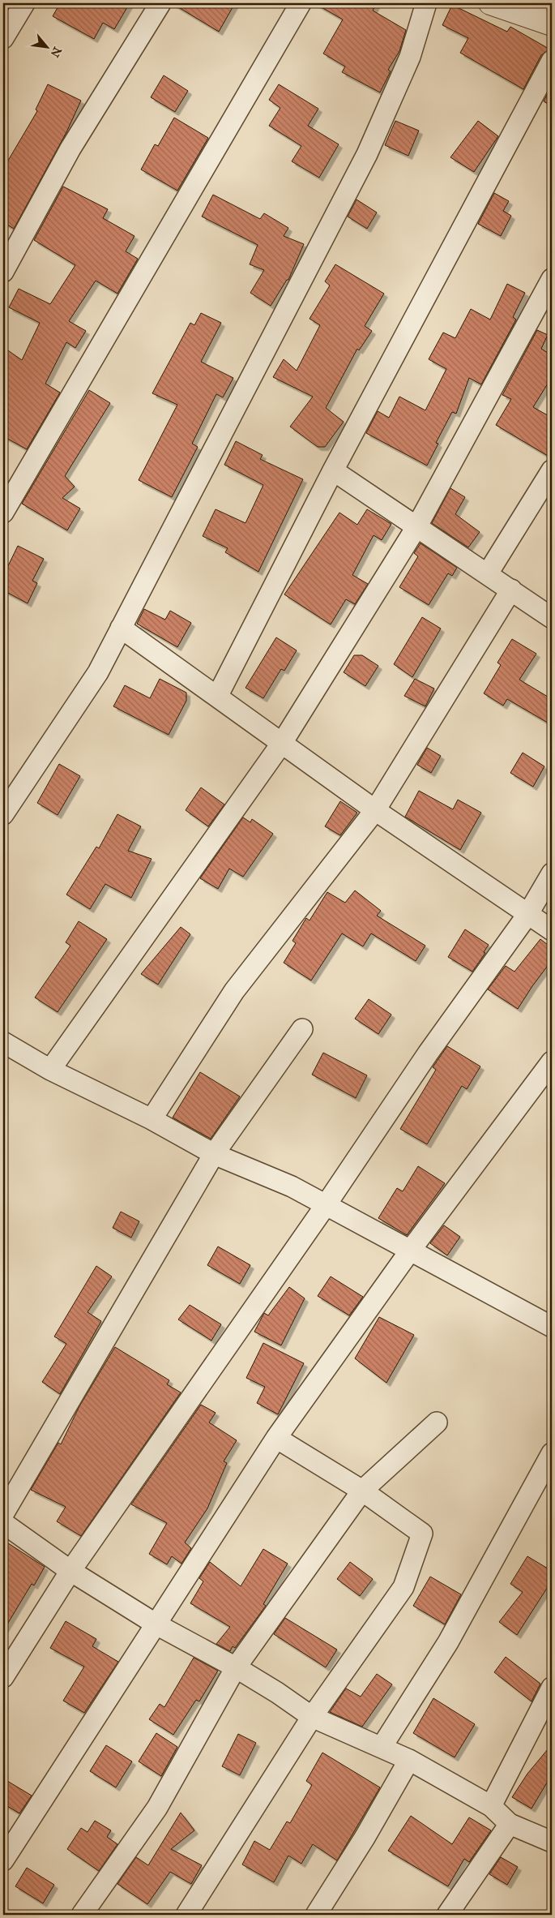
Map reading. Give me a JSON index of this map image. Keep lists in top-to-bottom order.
{
  "north": "bottom right"
}
